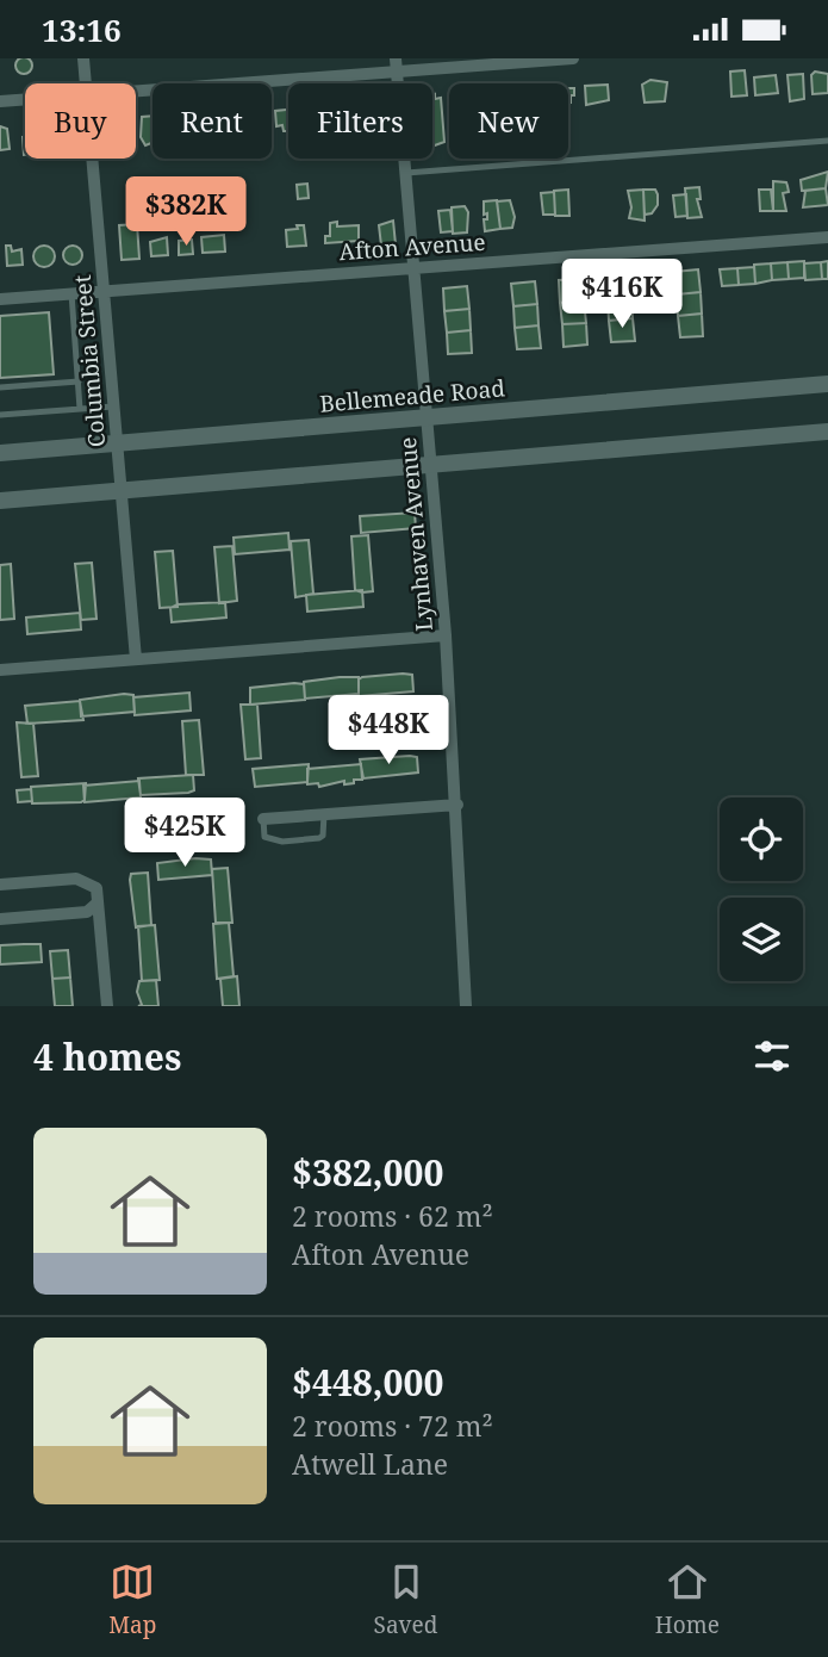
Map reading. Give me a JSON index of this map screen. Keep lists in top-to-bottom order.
{
  "streets": {
    "main road": ["Bellemeade Road"],
    "street": ["Afton Avenue", "Columbia Street", "Lynhaven Avenue"]
  },
  "crossings": [
    ["Afton Avenue", "Columbia Street"],
    ["Afton Avenue", "Lynhaven Avenue"],
    ["Columbia Street", "Bellemeade Road"],
    ["Bellemeade Road", "Lynhaven Avenue"]
  ],
  "page": {
    "status": "13:16",
    "chip": [
      "Buy",
      "Rent",
      "Filters",
      "New"
    ],
    "price": [
      "$382K",
      "$416K",
      "$448K",
      "$425K"
    ],
    "heading": "4 homes",
    "list": [
      {
        "name": "$382,000",
        "note": "2 rooms · 62 m² · Afton Avenue"
      },
      {
        "name": "$448,000",
        "note": "2 rooms · 72 m² · Atwell Lane"
      }
    ],
    "tabs": ["Map", "Saved", "Home"]
  }
}
